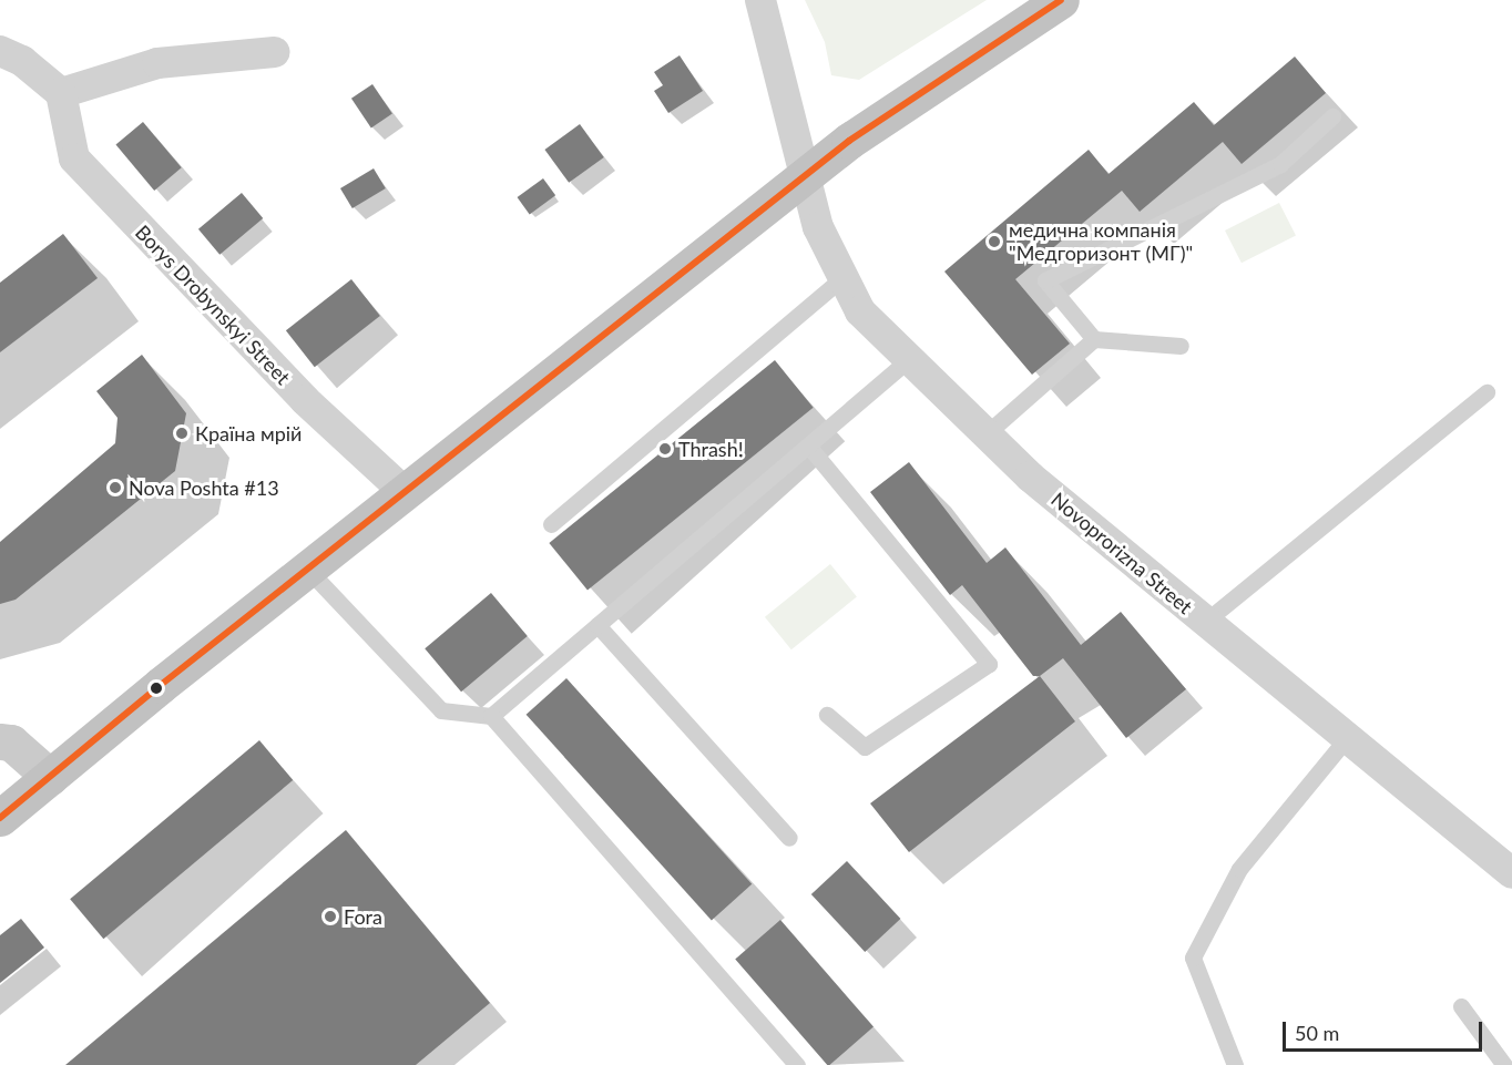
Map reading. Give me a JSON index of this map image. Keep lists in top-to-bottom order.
{
  "streets": {
    "street": ["Borys Drobynskyi Street", "Novoprorizna Street"]
  },
  "places": [
    "медична компанія \"Медгоризонт (МГ)\"",
    "Країна мрій",
    "Thrash!",
    "Nova Poshta #13",
    "Fora"
  ],
  "scale_bar": "50 m"
}
